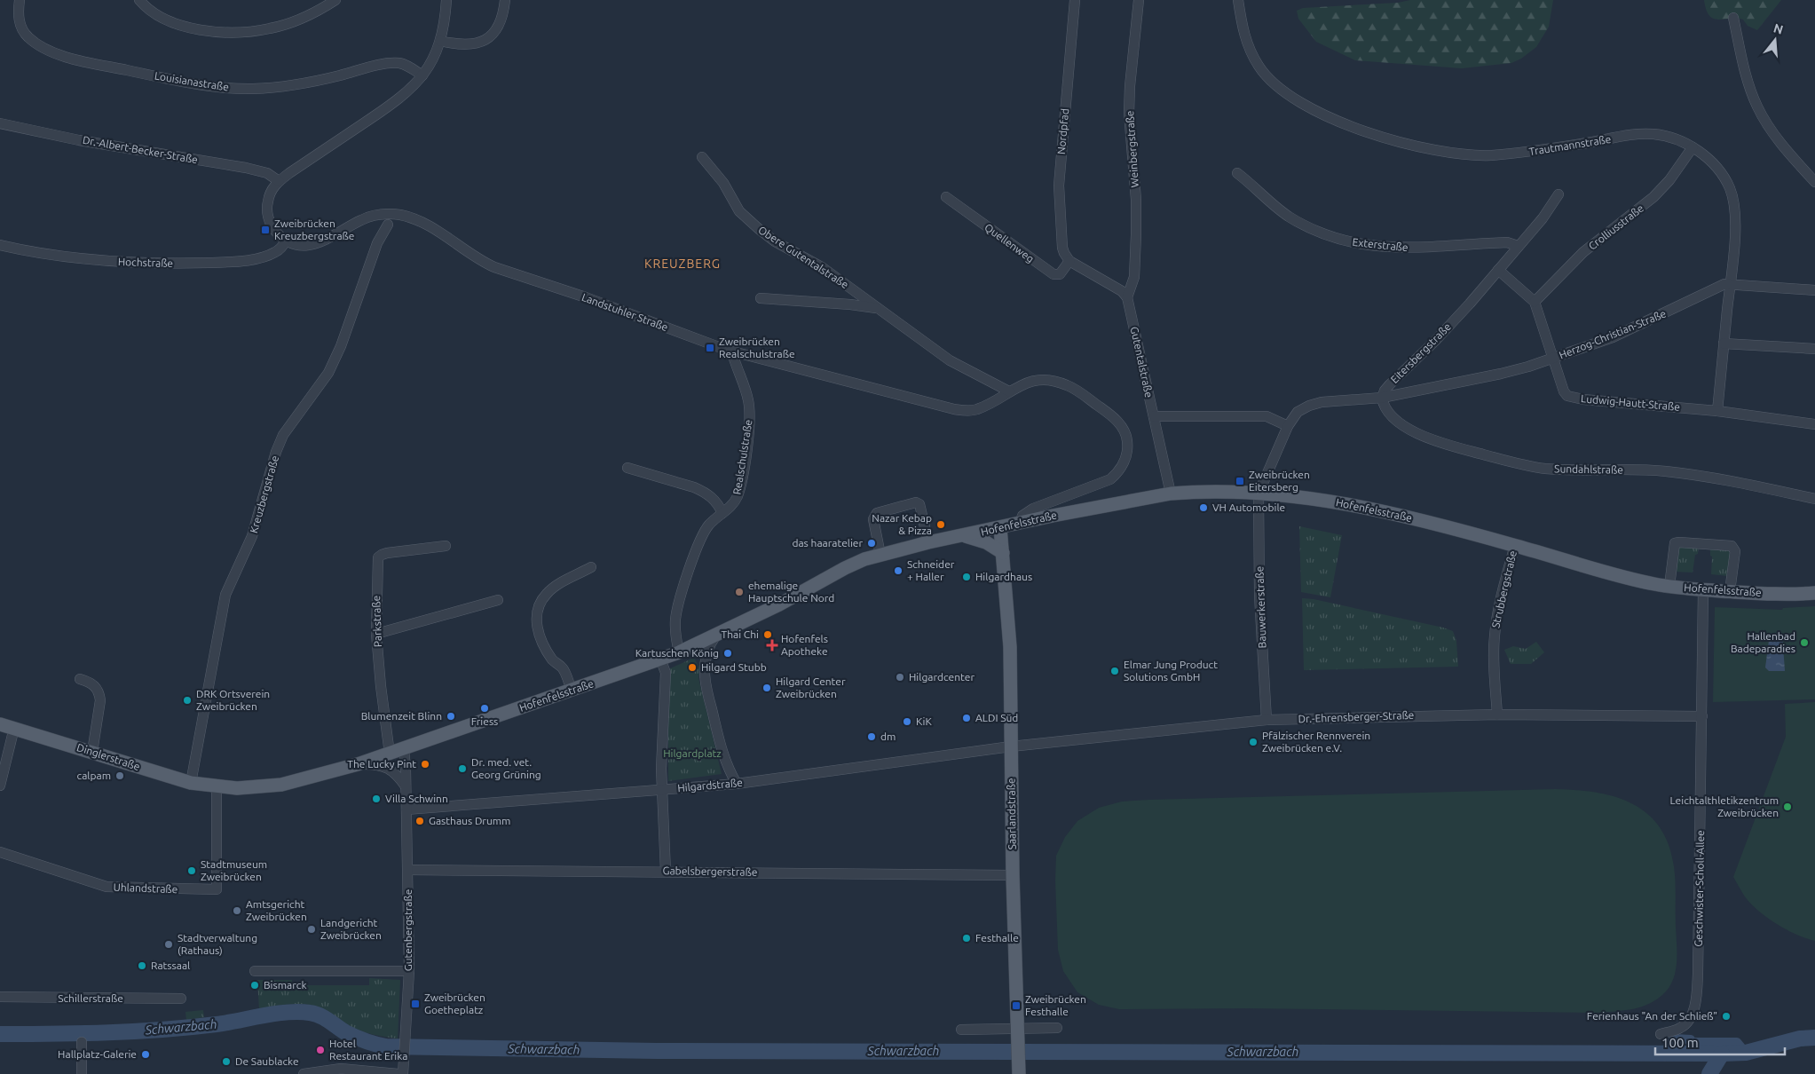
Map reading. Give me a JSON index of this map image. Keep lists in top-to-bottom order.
{
  "streets": {
    "main road": ["Hofenfelsstraße", "Dinglerstraße", "Saarlandstraße"],
    "street": [
      "Louisianastraße",
      "Nordpfad",
      "Trautmannstraße",
      "Weinbergstraße",
      "Dr.-Albert-Becker-Straße",
      "Crolliusstraße",
      "Quellenweg",
      "Exterstraße",
      "Obere Gutentalstraße",
      "Hochstraße",
      "Landstuhler Straße",
      "Herzog-Christian-Straße",
      "Eitersbergstraße",
      "Gutentalstraße",
      "Ludwig-Hautt-Straße",
      "Realschulstraße",
      "Sundahlstraße",
      "Kreuzbergstraße",
      "Strubbergstraße",
      "Bauwerkerstraße",
      "Parkstraße",
      "Dr.-Ehrensberger-Straße",
      "Hilgardstraße",
      "Gabelsbergerstraße",
      "Uhlandstraße",
      "Geschwister-Scholl-Allee",
      "Gutenbergstraße",
      "Schillerstraße"
    ]
  },
  "crossings": [
    ["Nordpfad", "Quellenweg"],
    ["Trautmannstraße", "Crolliusstraße"],
    ["Trautmannstraße", "Herzog-Christian-Straße"],
    ["Trautmannstraße", "Ludwig-Hautt-Straße"],
    ["Weinbergstraße", "Gutentalstraße"],
    ["Crolliusstraße", "Ludwig-Hautt-Straße"],
    ["Exterstraße", "Eitersbergstraße"],
    ["Obere Gutentalstraße", "Landstuhler Straße"],
    ["Hochstraße", "Landstuhler Straße"],
    ["Landstuhler Straße", "Realschulstraße"],
    ["Landstuhler Straße", "Hofenfelsstraße"],
    ["Herzog-Christian-Straße", "Eitersbergstraße"],
    ["Herzog-Christian-Straße", "Ludwig-Hautt-Straße"],
    ["Herzog-Christian-Straße", "Sundahlstraße"],
    ["Eitersbergstraße", "Ludwig-Hautt-Straße"],
    ["Eitersbergstraße", "Sundahlstraße"],
    ["Gutentalstraße", "Hofenfelsstraße"],
    ["Realschulstraße", "Hofenfelsstraße"],
    ["Kreuzbergstraße", "Dinglerstraße"],
    ["Hofenfelsstraße", "Strubbergstraße"],
    ["Hofenfelsstraße", "Bauwerkerstraße"],
    ["Hofenfelsstraße", "Parkstraße"],
    ["Hofenfelsstraße", "Dinglerstraße"],
    ["Hofenfelsstraße", "Saarlandstraße"],
    ["Hofenfelsstraße", "Uhlandstraße"],
    ["Hofenfelsstraße", "Geschwister-Scholl-Allee"],
    ["Hofenfelsstraße", "Gutenbergstraße"],
    ["Strubbergstraße", "Dr.-Ehrensberger-Straße"],
    ["Bauwerkerstraße", "Dr.-Ehrensberger-Straße"],
    ["Dr.-Ehrensberger-Straße", "Hilgardstraße"],
    ["Dr.-Ehrensberger-Straße", "Saarlandstraße"],
    ["Dr.-Ehrensberger-Straße", "Geschwister-Scholl-Allee"],
    ["Dinglerstraße", "Uhlandstraße"],
    ["Hilgardstraße", "Saarlandstraße"],
    ["Hilgardstraße", "Gutenbergstraße"],
    ["Saarlandstraße", "Gabelsbergerstraße"],
    ["Gabelsbergerstraße", "Gutenbergstraße"]
  ],
  "districts": ["KREUZBERG"],
  "water": ["Schwarzbach"],
  "parks": ["Hilgardplatz"],
  "places": {
    "transit": [
      "Zweibrücken Kreuzbergstraße",
      "Zweibrücken Realschulstraße",
      "Zweibrücken Eitersberg",
      "Zweibrücken Goetheplatz",
      "Zweibrücken Festhalle"
    ],
    "other": [
      "VH Automobile",
      "Nazar Kebap & Pizza",
      "das haaratelier",
      "Schneider + Haller",
      "Hilgardhaus",
      "ehemalige Hauptschule Nord",
      "Thai Chi",
      "Hallenbad Badeparadies",
      "Kartuschen König",
      "Hilgard Stubb",
      "Elmar Jung Product Solutions GmbH",
      "Hilgardcenter",
      "Hilgard Center Zweibrücken",
      "DRK Ortsverein Zweibrücken",
      "Friess",
      "Blumenzeit Blinn",
      "ALDI Süd",
      "KiK",
      "dm",
      "Pfälzischer Rennverein Zweibrücken e.V.",
      "The Lucky Pint",
      "Dr. med. vet. Georg Grüning",
      "calpam",
      "Villa Schwinn",
      "Leichtalthletikzentrum Zweibrücken",
      "Gasthaus Drumm",
      "Stadtmuseum Zweibrücken",
      "Amtsgericht Zweibrücken",
      "Landgericht Zweibrücken",
      "Festhalle",
      "Stadtverwaltung (Rathaus)",
      "Ratssaal",
      "Bismarck",
      "Ferienhaus \"An der Schließ\"",
      "Hotel Restaurant Erika",
      "Hallplatz-Galerie",
      "De Saublacke"
    ],
    "health": ["Hofenfels Apotheke"]
  },
  "scale_bar": "100 m",
  "north": "top"
}
